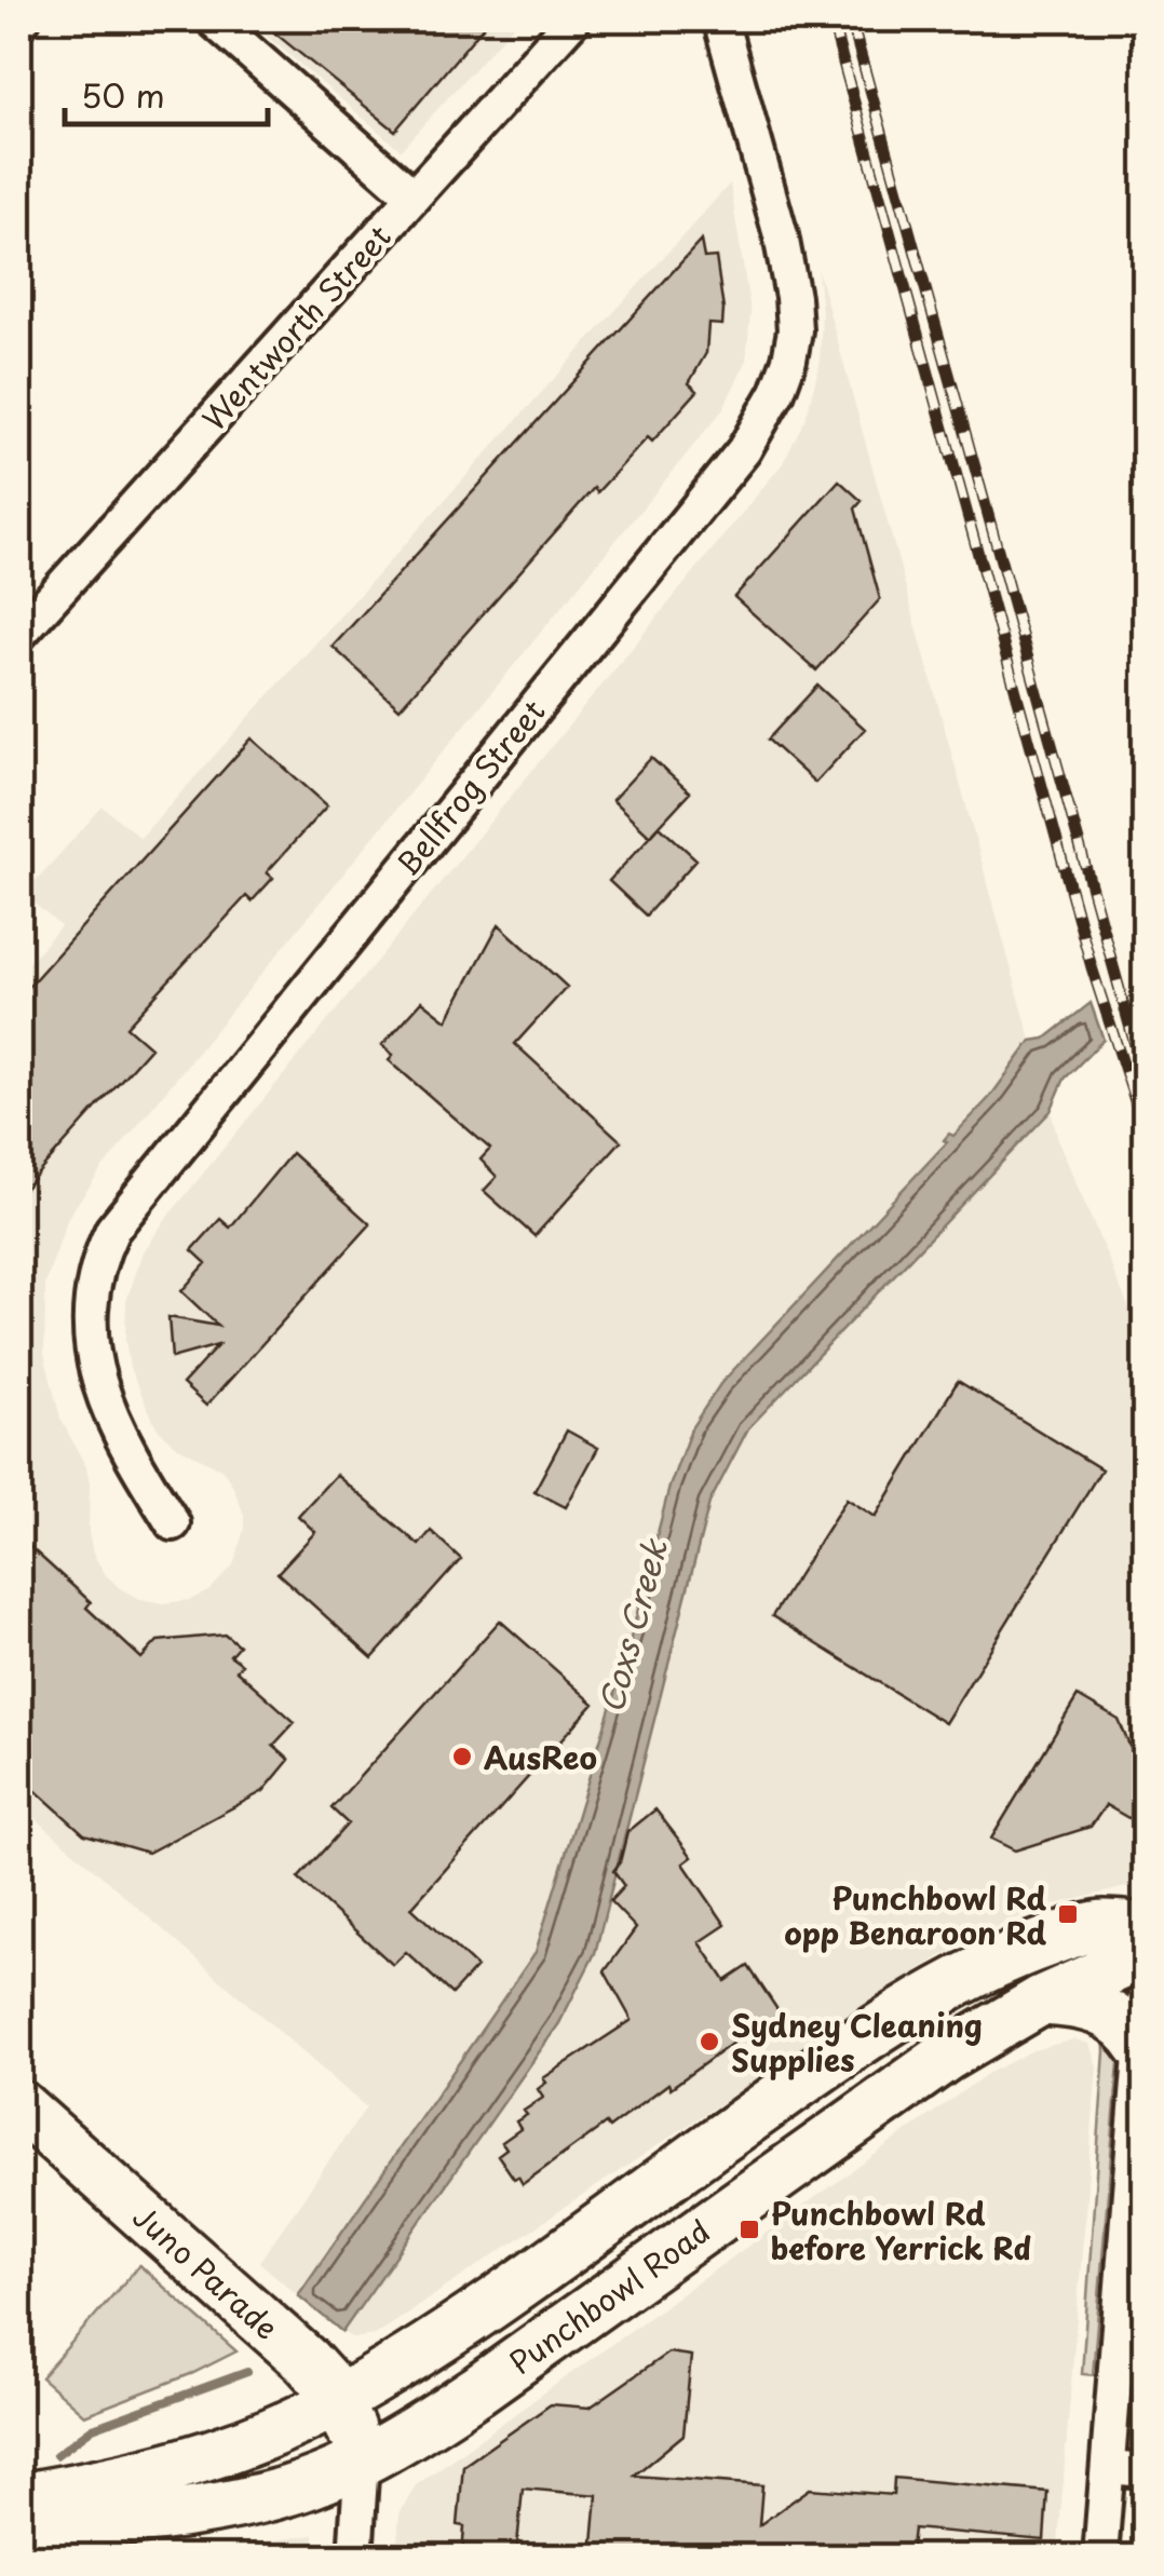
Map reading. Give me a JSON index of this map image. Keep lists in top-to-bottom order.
{
  "streets": {
    "main road": ["Juno Parade", "Punchbowl Road"],
    "street": ["Wentworth Street", "Bellfrog Street"]
  },
  "crossings": [
    ["Juno Parade", "Punchbowl Road"]
  ],
  "water": ["Coxs Creek"],
  "places": {
    "other": ["AusReo", "Sydney Cleaning Supplies"],
    "transit": ["Punchbowl Rd opp Benaroon Rd", "Punchbowl Rd before Yerrick Rd"]
  },
  "scale_bar": "50 m"
}
